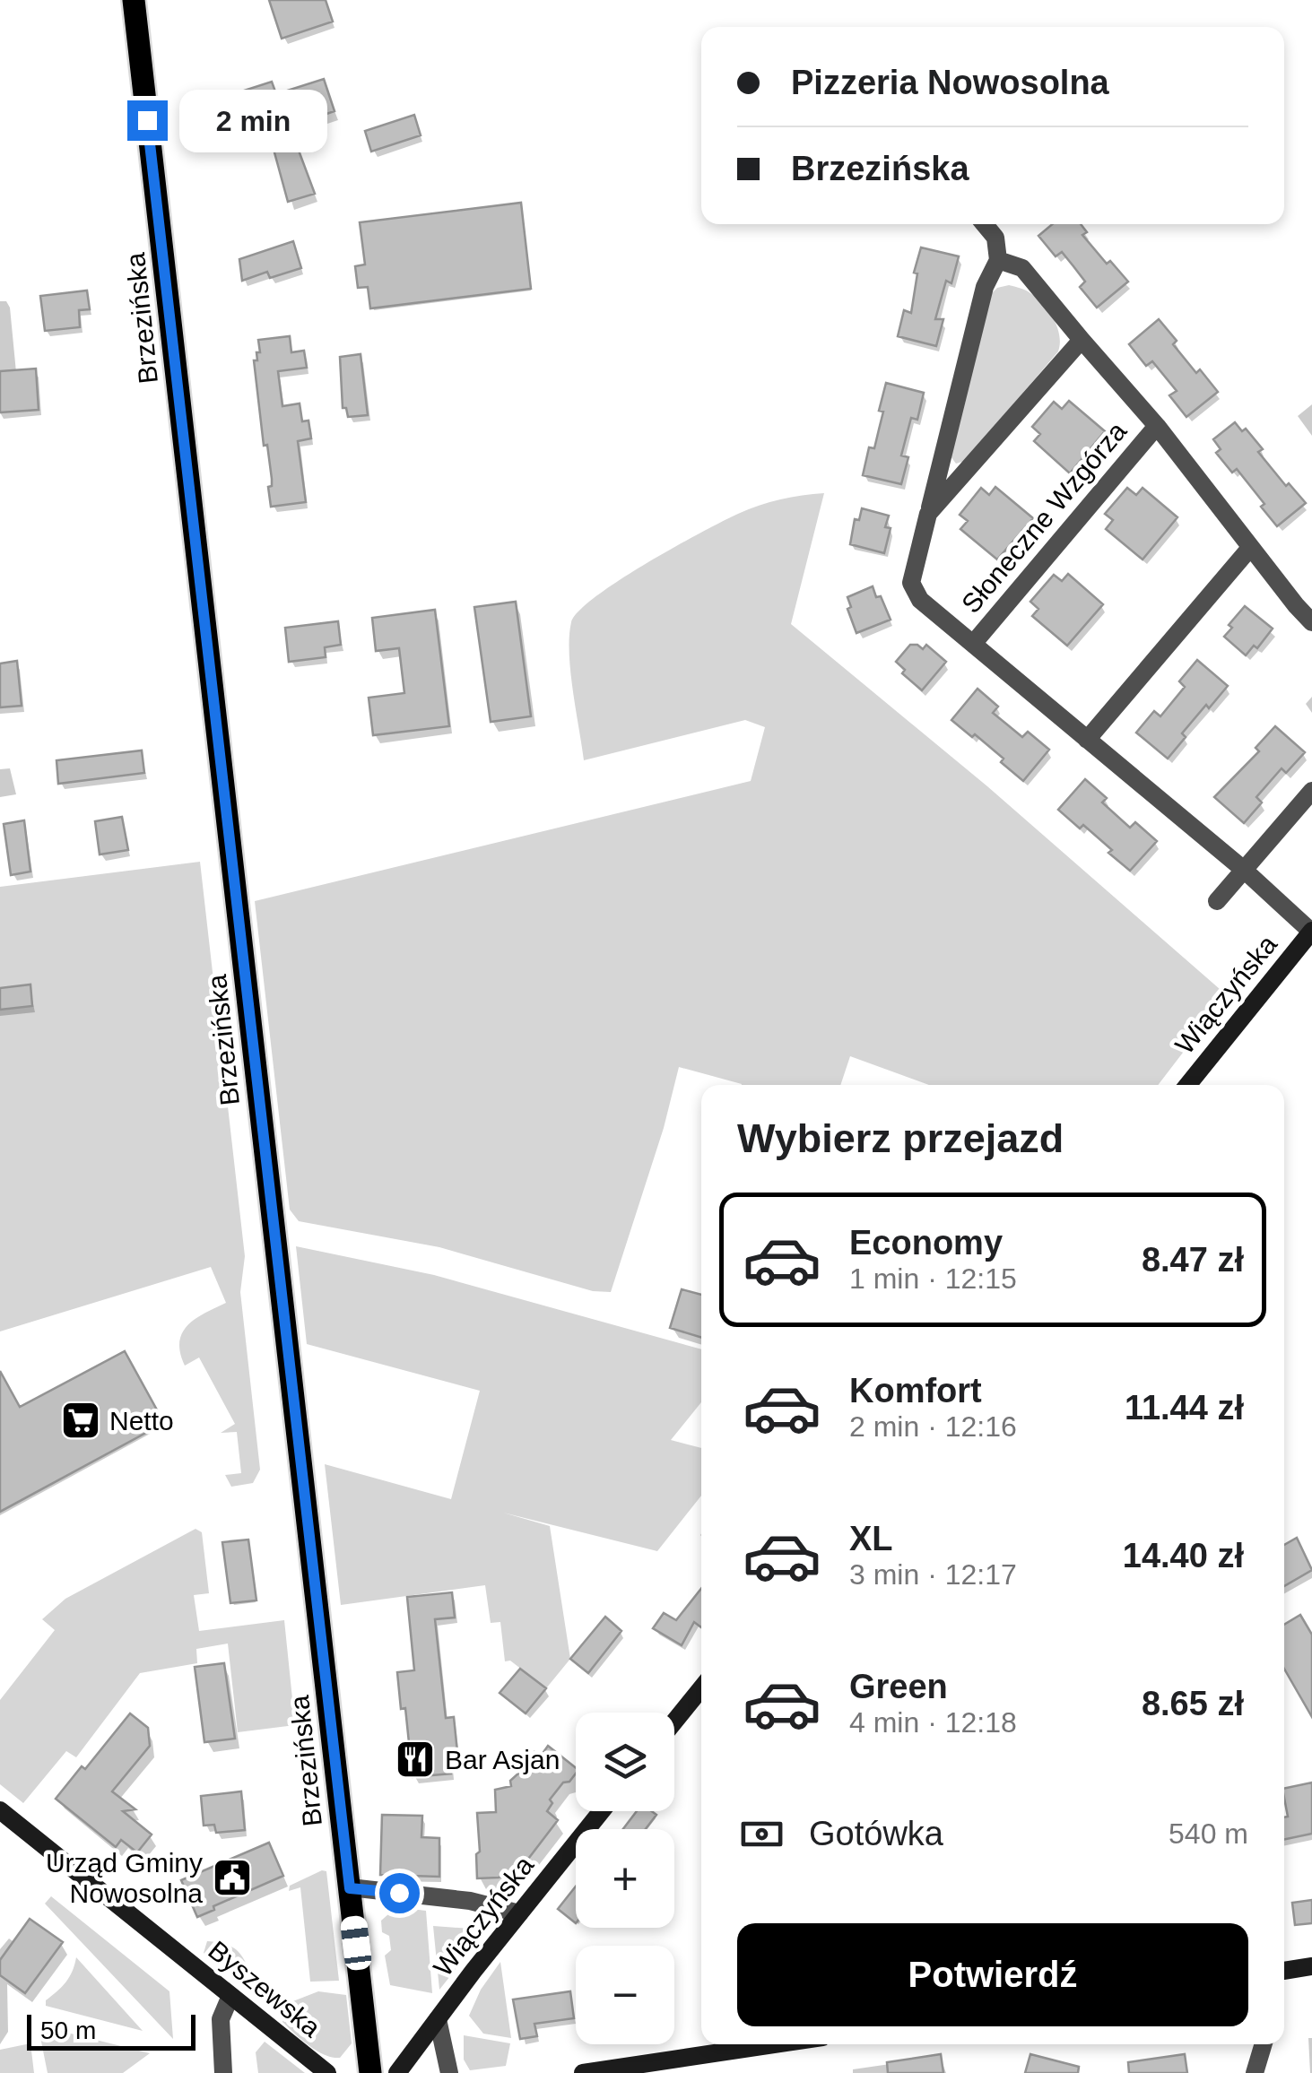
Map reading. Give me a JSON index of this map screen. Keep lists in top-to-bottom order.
{
  "streets": {
    "main road": ["Brzezińska"],
    "street": ["Słoneczne Wzgórza", "Wiączyńska", "Byszewska"]
  },
  "crossings": [
    ["Słoneczne Wzgórza", "Wiączyńska"]
  ],
  "places": {
    "supermarket": ["Netto"],
    "restaurant": ["Bar Asjan"],
    "public building": ["Urząd Gminy Nowosolna"]
  },
  "scale_bar": "50 m",
  "page": {
    "banner": ["Pizzeria Nowosolna", "Brzezińska"],
    "bubble": "2 min",
    "heading": "Wybierz przejazd",
    "list": [
      {
        "name": "Economy",
        "note": "1 min · 12:15",
        "value": "8.47 zł"
      },
      {
        "name": "Komfort",
        "note": "2 min · 12:16",
        "value": "11.44 zł"
      },
      {
        "name": "XL",
        "note": "3 min · 12:17",
        "value": "14.40 zł"
      },
      {
        "name": "Green",
        "note": "4 min · 12:18",
        "value": "8.65 zł"
      }
    ],
    "map_buttons": ["+", "−"],
    "pay": ["Gotówka", "540 m"],
    "buttons": "Potwierdź",
    "scale": "50 m"
  }
}
